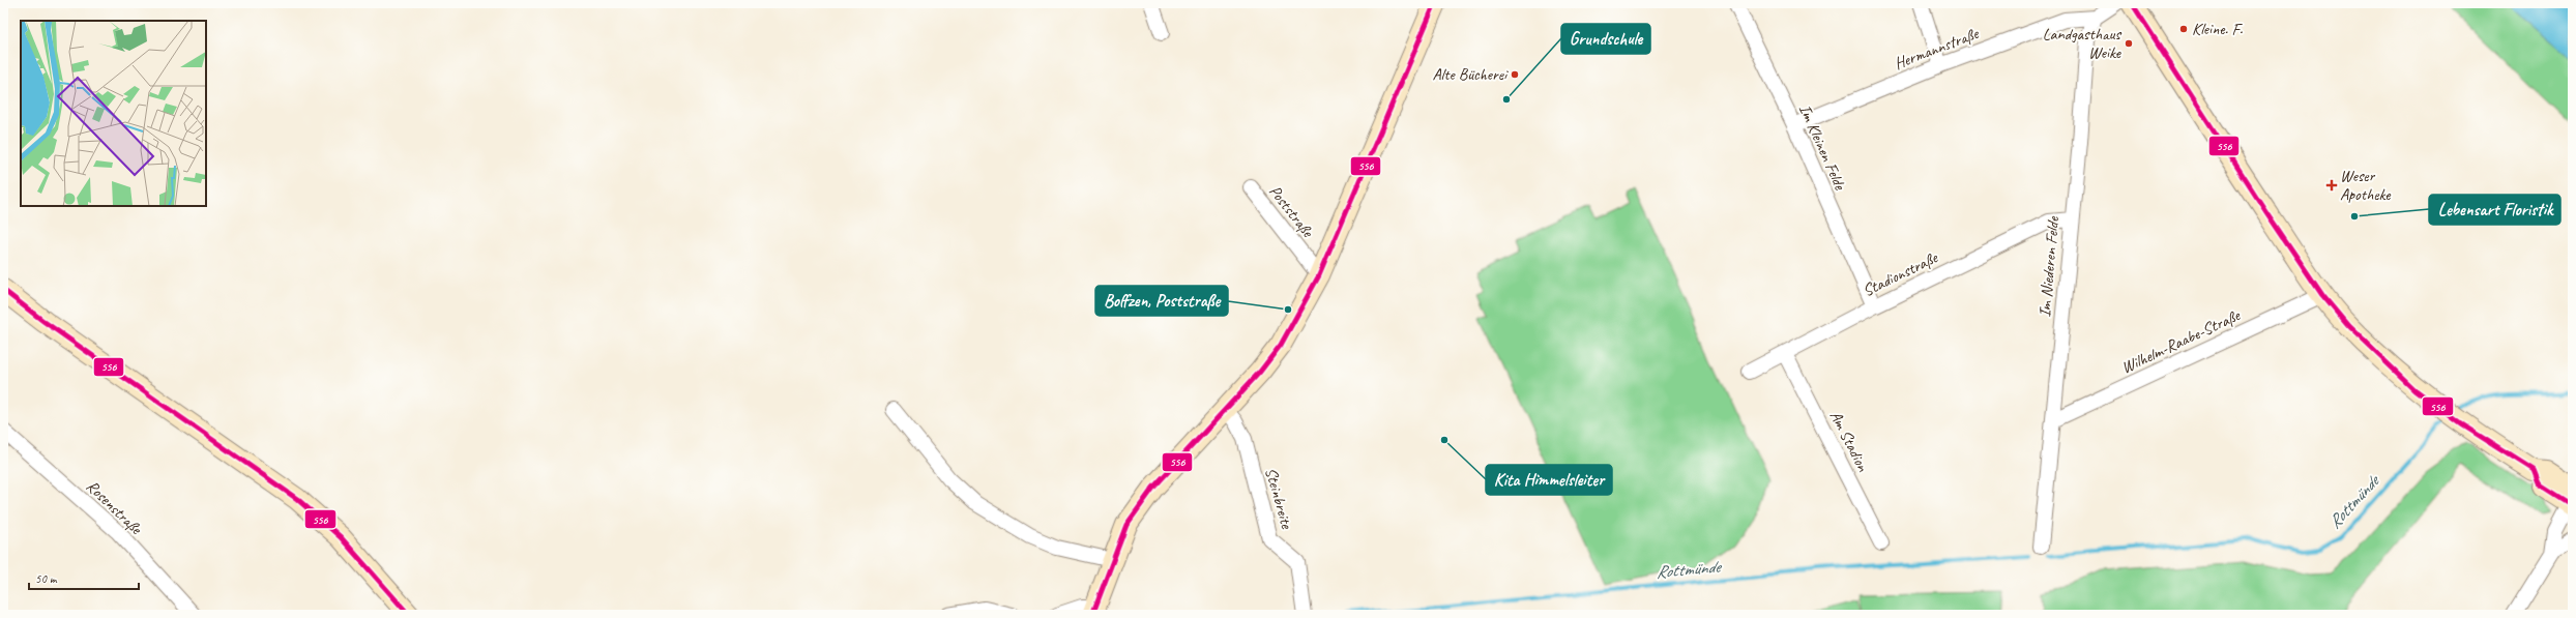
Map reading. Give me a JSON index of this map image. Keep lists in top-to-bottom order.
{
  "streets": {
    "street": [
      "Hermannstraße",
      "Im Kleinen Felde",
      "Poststraße",
      "Im Niederen Felde",
      "Stadionstraße",
      "Wilhelm-Raabe-Straße",
      "Am Stadion",
      "Steinbreite",
      "Rosenstraße"
    ]
  },
  "crossings": [
    ["Hermannstraße", "Im Kleinen Felde"],
    ["Hermannstraße", "Im Niederen Felde"],
    ["Im Kleinen Felde", "Stadionstraße"],
    ["Im Niederen Felde", "Stadionstraße"],
    ["Im Niederen Felde", "Wilhelm-Raabe-Straße"],
    ["Stadionstraße", "Am Stadion"]
  ],
  "water": ["Rottmünde"],
  "places": {
    "other": [
      "Kleine. F.",
      "Landgasthaus Weike",
      "Alte Bücherei",
      "Grundschule",
      "Lebensart Floristik",
      "Boffzen, Poststraße",
      "Kita Himmelsleiter"
    ],
    "health": ["Weser Apotheke"]
  },
  "lines": ["transit line 556"],
  "scale_bar": "50 m"
}
